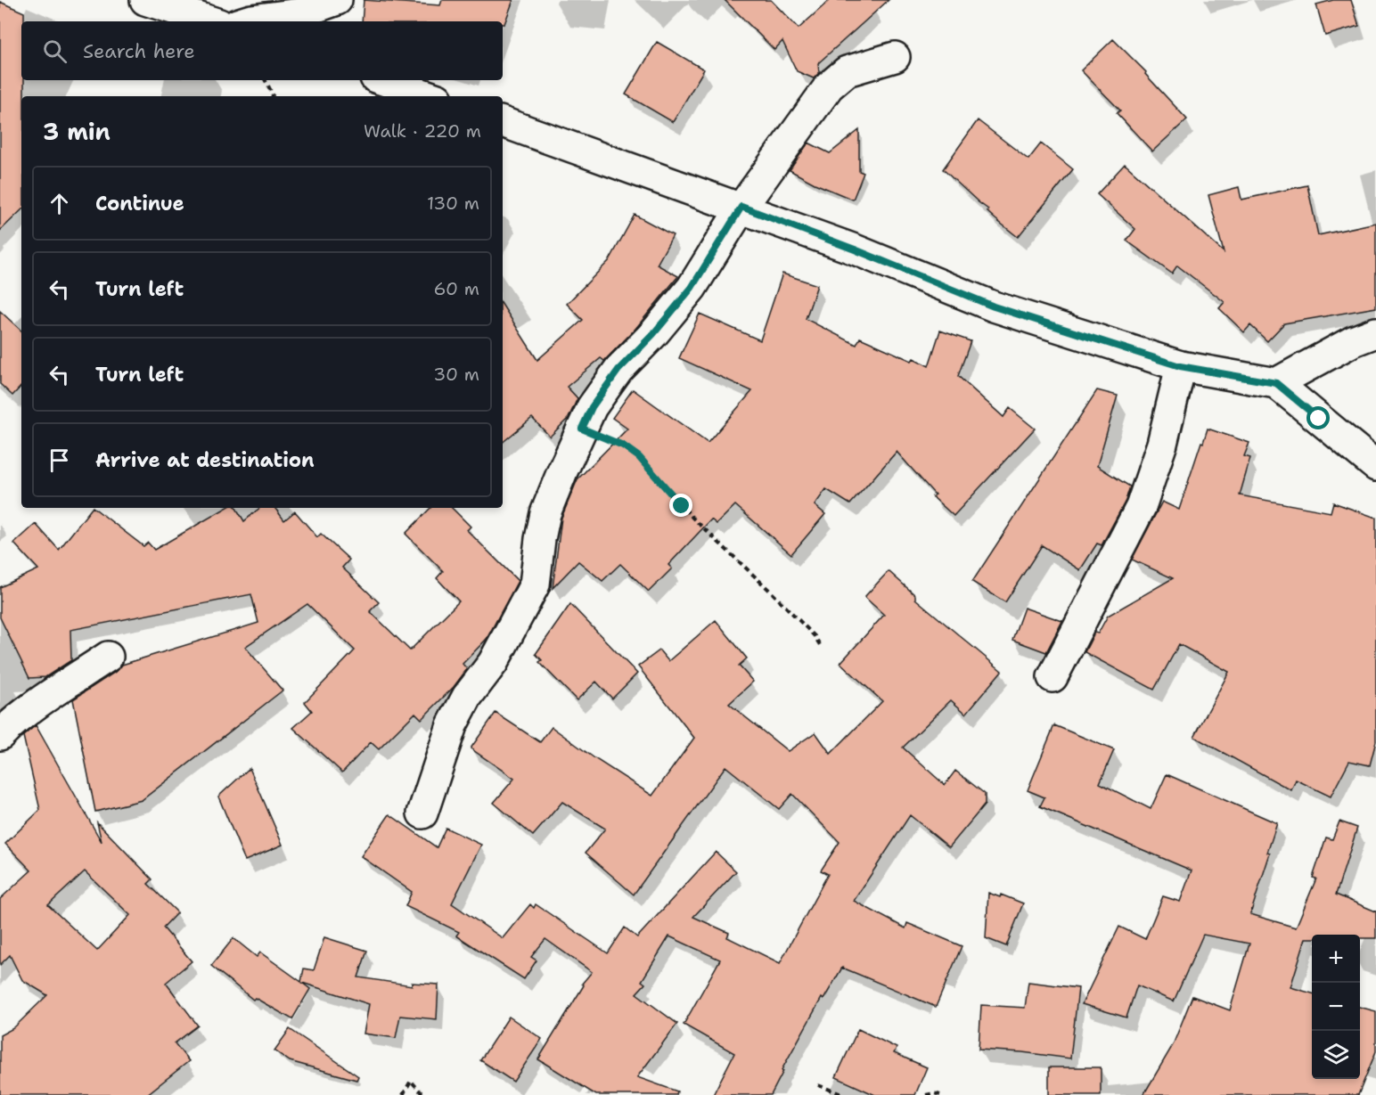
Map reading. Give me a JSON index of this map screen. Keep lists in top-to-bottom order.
{
  "page": {
    "search": "Search here",
    "heading": ["3 min", "Walk · 220 m"],
    "list": [
      ["Continue", "130 m"],
      ["Turn left", "60 m"],
      ["Turn left", "30 m"],
      "Arrive at destination"
    ],
    "map_buttons": ["+", "−"]
  }
}
